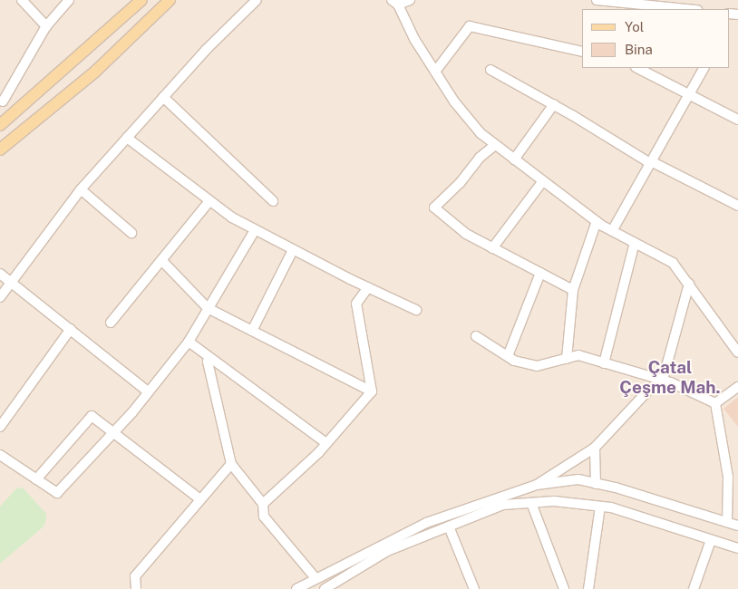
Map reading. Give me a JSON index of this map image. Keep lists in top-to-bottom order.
{
  "districts": ["Çatal Çeşme Mah."],
  "legend": ["Yol", "Bina"]
}
